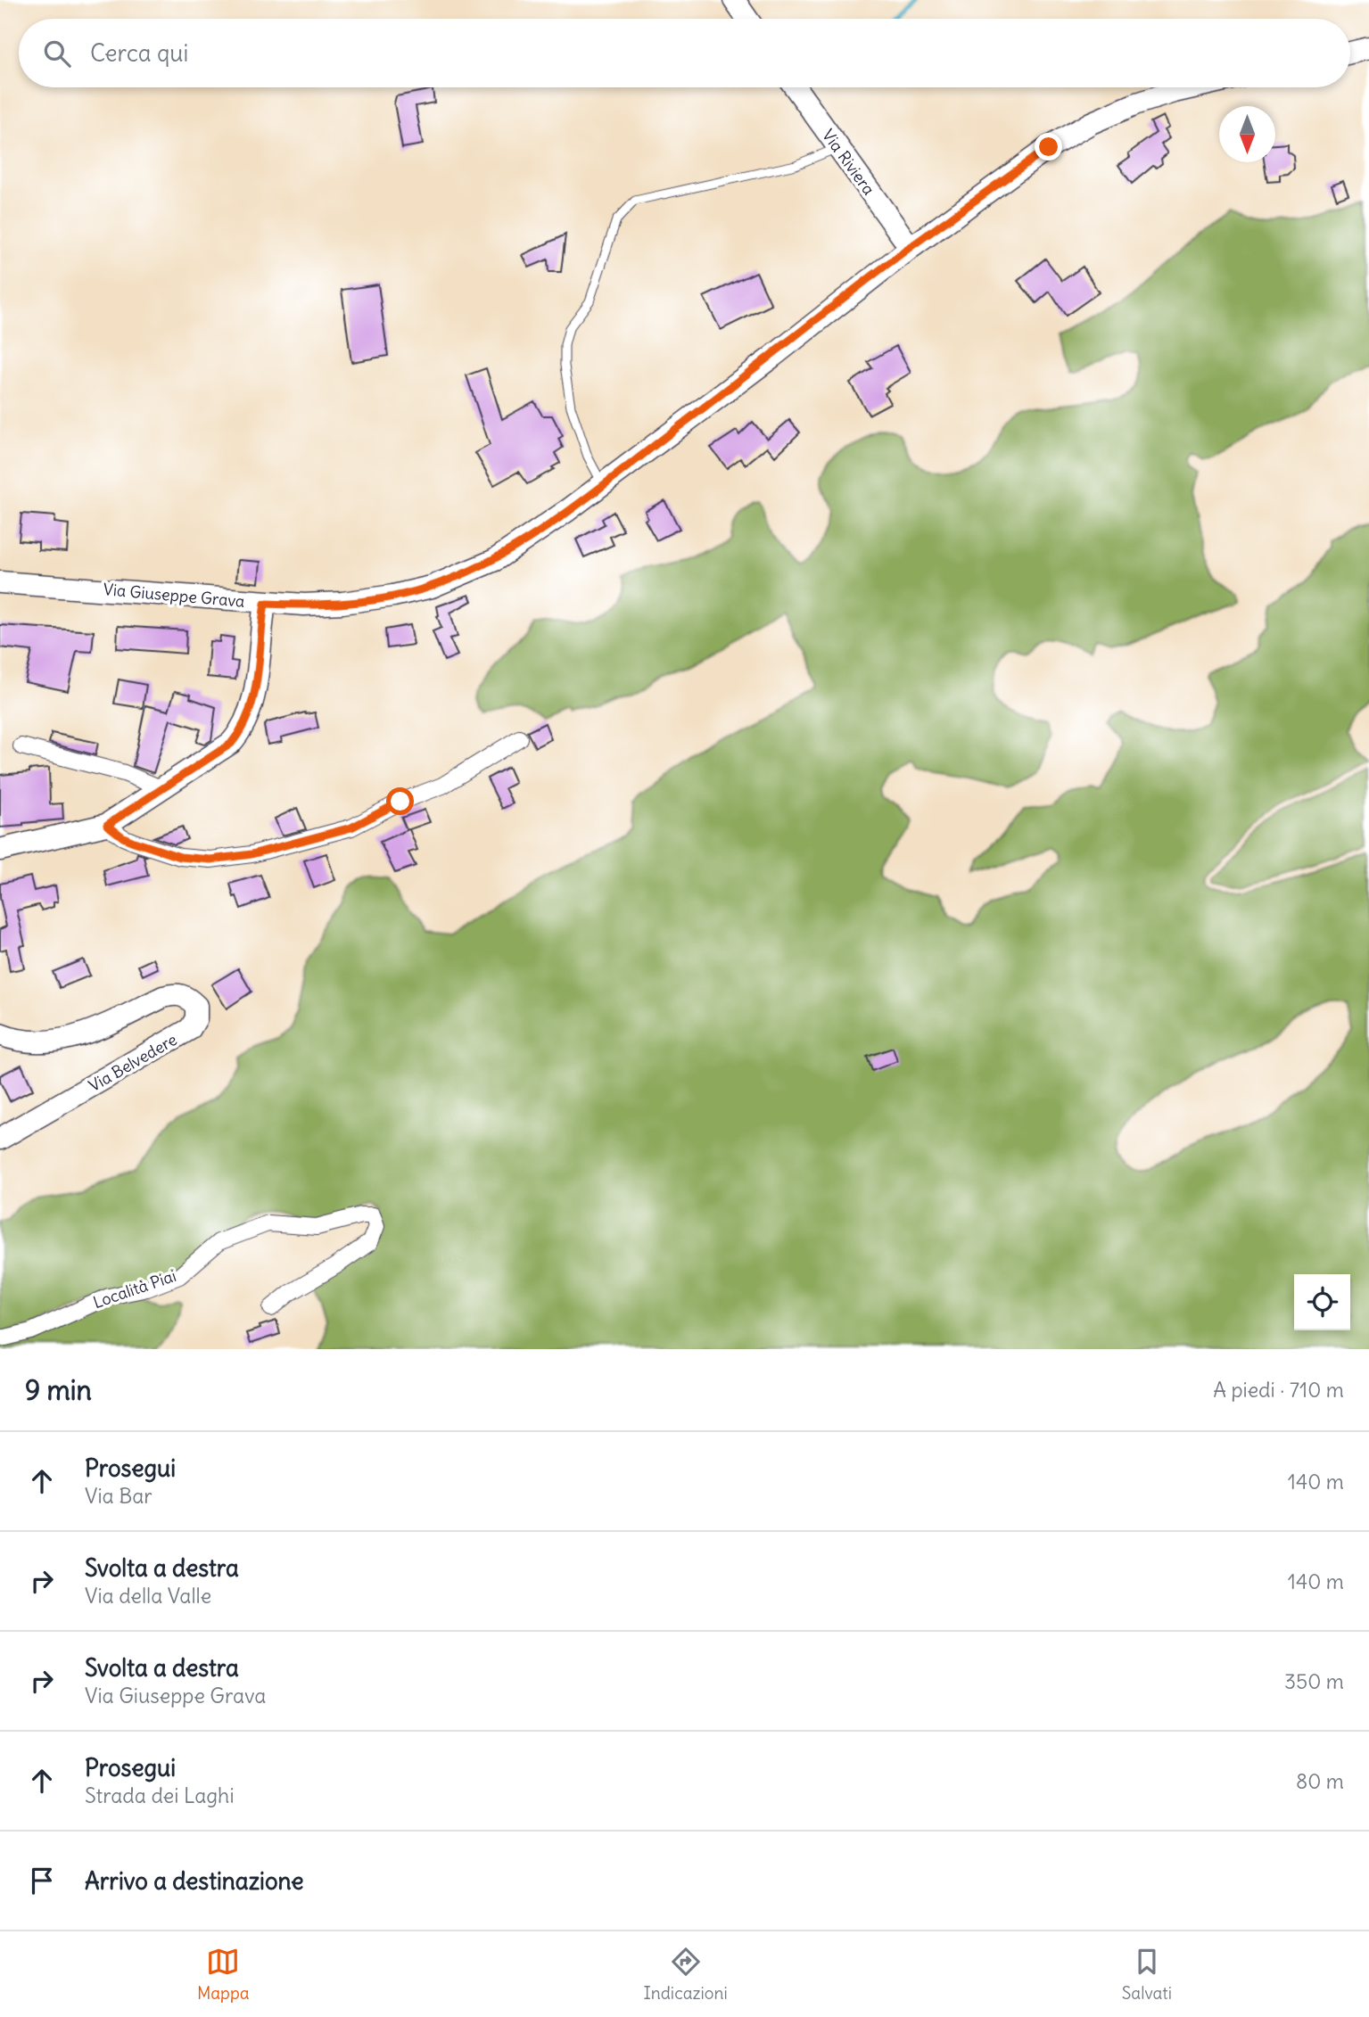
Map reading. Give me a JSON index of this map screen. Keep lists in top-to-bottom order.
{
  "streets": {
    "main road": ["Via Riviera", "Via Giuseppe Grava", "Via Belvedere"],
    "street": ["Località Piai"]
  },
  "crossings": [
    ["Via Riviera", "Via Giuseppe Grava"]
  ],
  "north": "bottom",
  "page": {
    "search": "Cerca qui",
    "heading": ["9 min", "A piedi · 710 m"],
    "list": [
      ["Prosegui", "Via Bar", "140 m"],
      ["Svolta a destra", "Via della Valle", "140 m"],
      ["Svolta a destra", "Via Giuseppe Grava", "350 m"],
      ["Prosegui", "Strada dei Laghi", "80 m"],
      "Arrivo a destinazione"
    ],
    "nav": ["Mappa", "Indicazioni", "Salvati"]
  }
}
